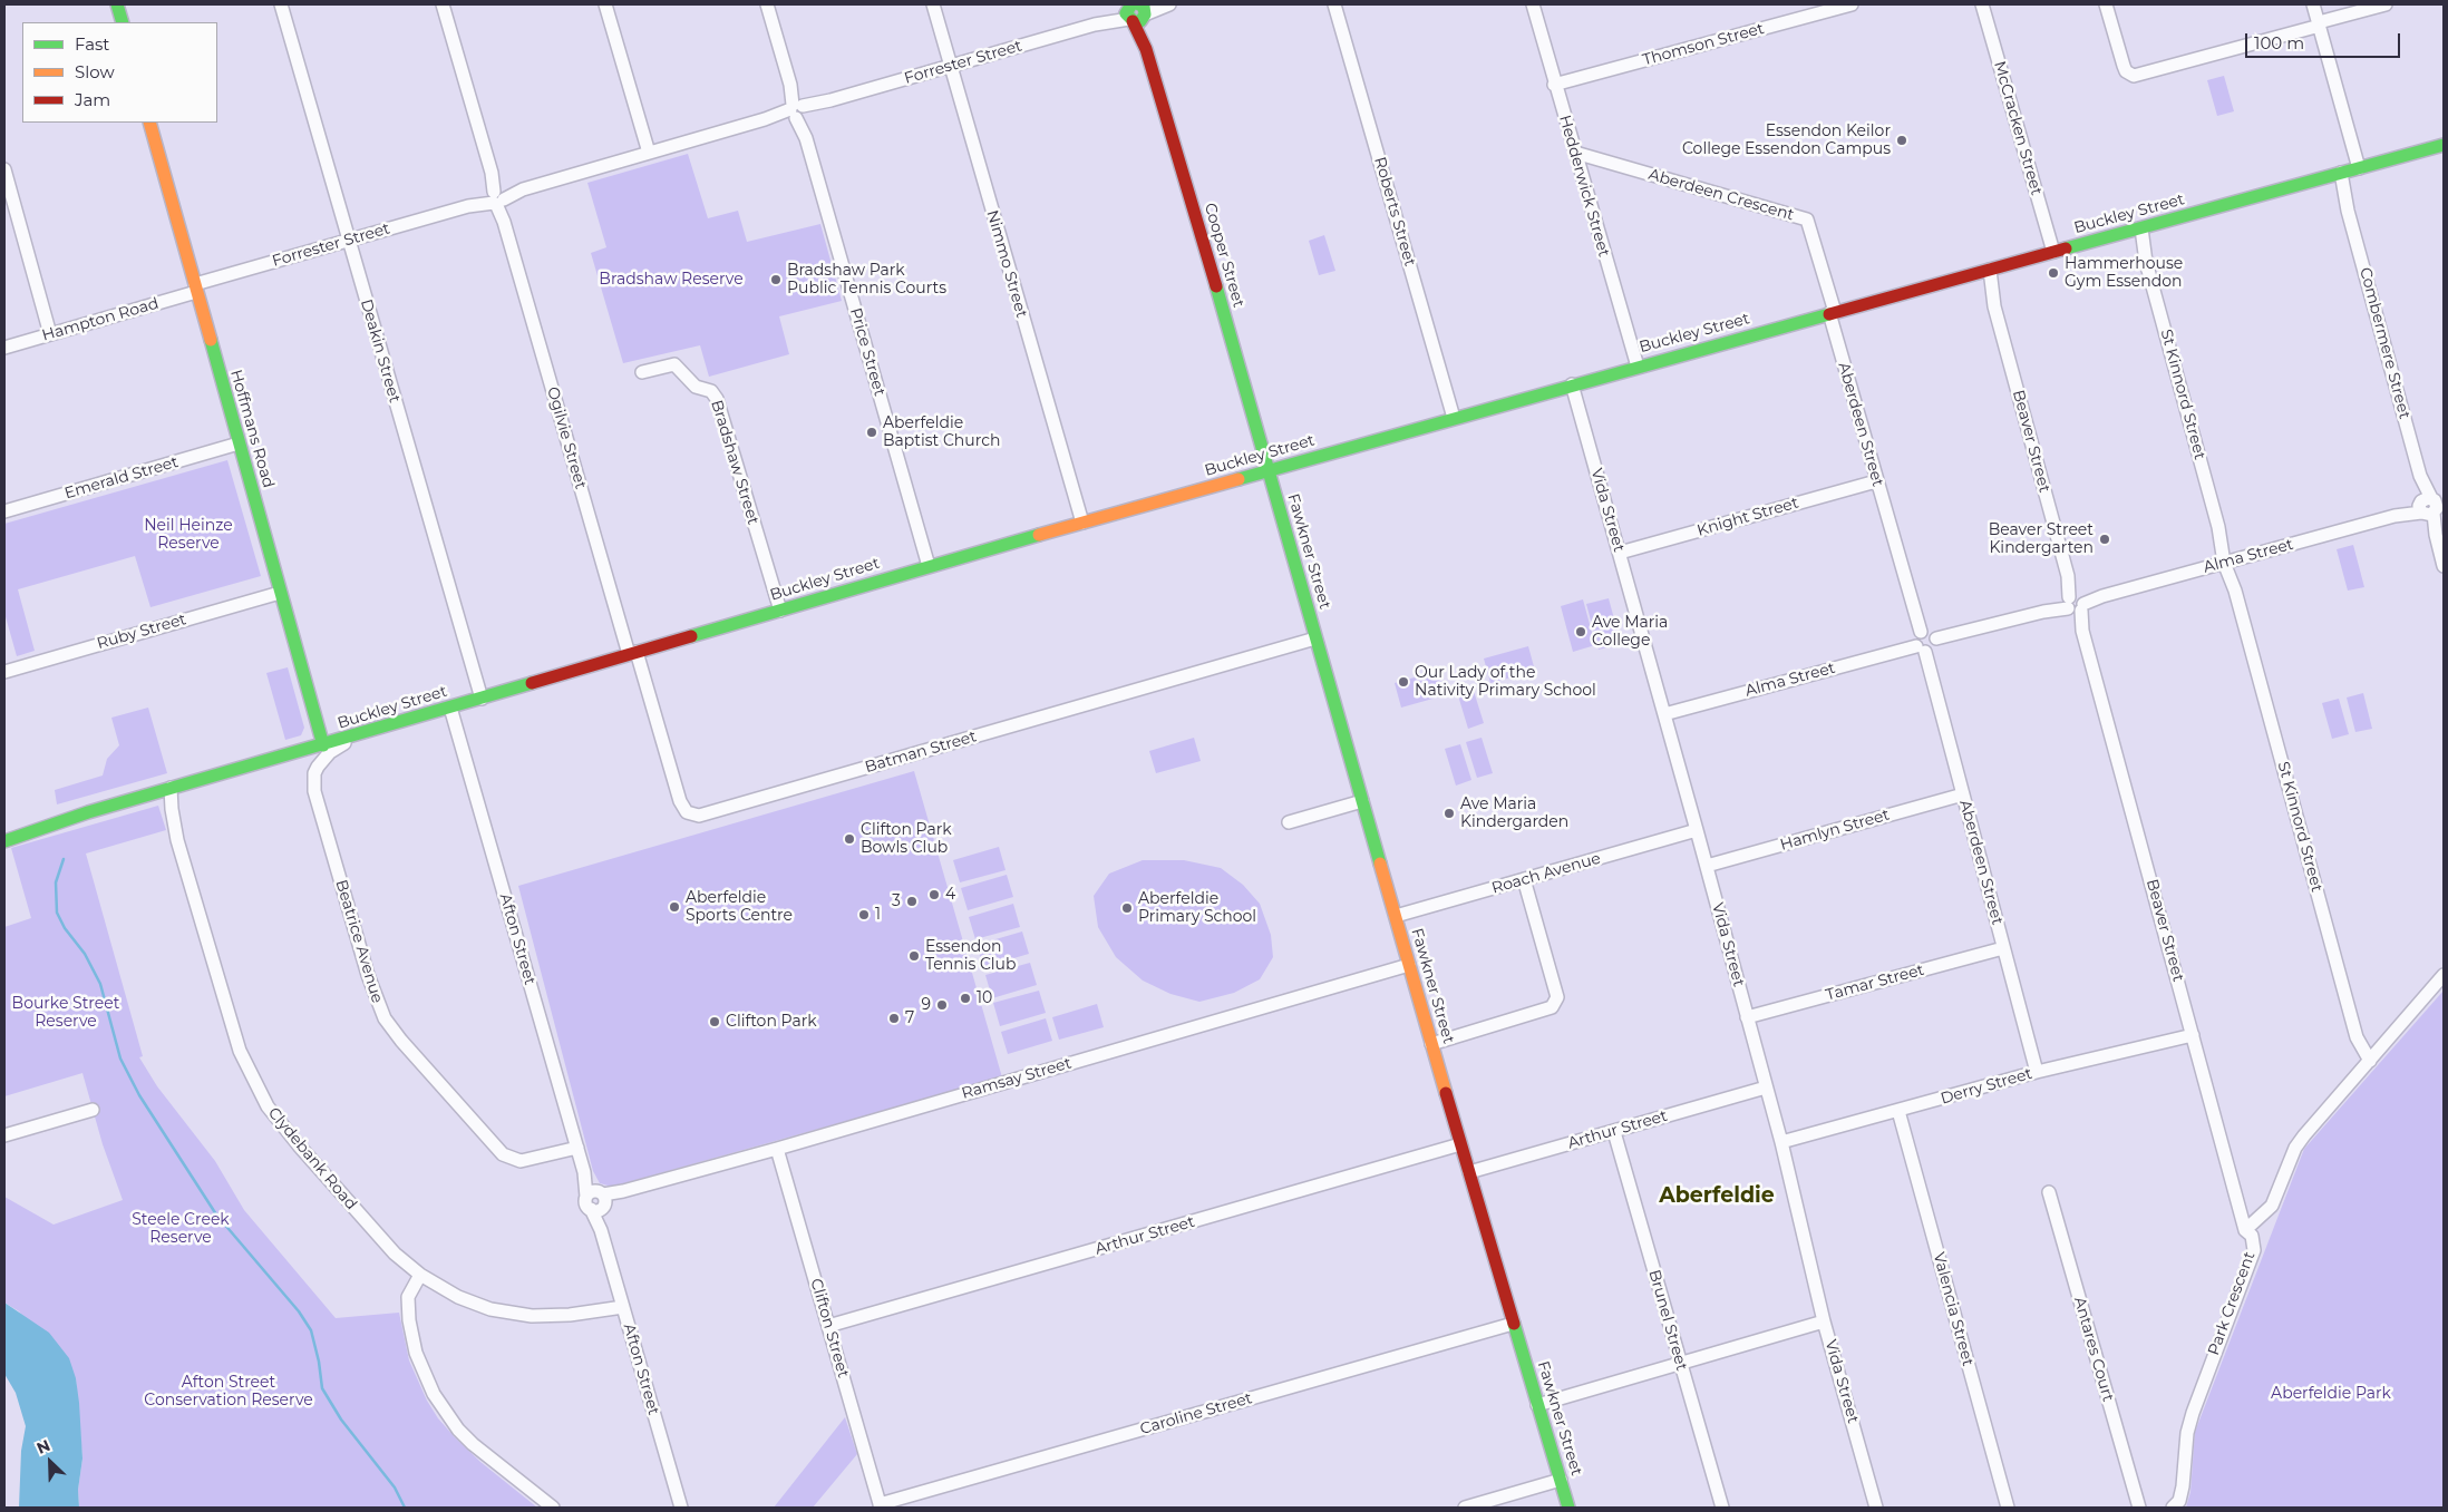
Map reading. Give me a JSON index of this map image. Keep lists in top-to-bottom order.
{
  "streets": {
    "main road": [
      "Buckley Street",
      "Cooper Street",
      "Hoffmans Road",
      "Fawkner Street"
    ],
    "street": [
      "Thomson Street",
      "Forrester Street",
      "McCracken Street",
      "Hedderwick Street",
      "Aberdeen Crescent",
      "Roberts Street",
      "Nimmo Street",
      "Hampton Road",
      "Combermere Street",
      "Deakin Street",
      "Price Street",
      "St Kinnord Street",
      "Aberdeen Street",
      "Ogilvie Street",
      "Beaver Street",
      "Bradshaw Street",
      "Emerald Street",
      "Vida Street",
      "Knight Street",
      "Alma Street",
      "Ruby Street",
      "Batman Street",
      "Hamlyn Street",
      "Roach Avenue",
      "Afton Street",
      "Beatrice Avenue",
      "Tamar Street",
      "Ramsay Street",
      "Derry Street",
      "Arthur Street",
      "Clydebank Road",
      "Park Crescent",
      "Valencia Street",
      "Brunel Street",
      "Clifton Street",
      "Antares Court",
      "Caroline Street"
    ]
  },
  "crossings": [
    ["Thomson Street", "Hedderwick Street"],
    ["Forrester Street", "Cooper Street"],
    ["Forrester Street", "Nimmo Street"],
    ["Forrester Street", "Hampton Road"],
    ["Forrester Street", "Deakin Street"],
    ["Forrester Street", "Price Street"],
    ["Forrester Street", "Hoffmans Road"],
    ["Forrester Street", "Ogilvie Street"],
    ["McCracken Street", "Buckley Street"],
    ["Hedderwick Street", "Aberdeen Crescent"],
    ["Hedderwick Street", "Buckley Street"],
    ["Aberdeen Crescent", "Buckley Street"],
    ["Aberdeen Crescent", "Aberdeen Street"],
    ["Roberts Street", "Buckley Street"],
    ["Buckley Street", "Cooper Street"],
    ["Buckley Street", "Nimmo Street"],
    ["Buckley Street", "Combermere Street"],
    ["Buckley Street", "Deakin Street"],
    ["Buckley Street", "Price Street"],
    ["Buckley Street", "St Kinnord Street"],
    ["Buckley Street", "Aberdeen Street"],
    ["Buckley Street", "Hoffmans Road"],
    ["Buckley Street", "Ogilvie Street"],
    ["Buckley Street", "Beaver Street"],
    ["Buckley Street", "Bradshaw Street"],
    ["Buckley Street", "Vida Street"],
    ["Buckley Street", "Fawkner Street"],
    ["Buckley Street", "Batman Street"],
    ["Buckley Street", "Afton Street"],
    ["Buckley Street", "Beatrice Avenue"],
    ["Buckley Street", "Clydebank Road"],
    ["Cooper Street", "Fawkner Street"],
    ["Hampton Road", "Hoffmans Road"],
    ["Combermere Street", "Alma Street"],
    ["St Kinnord Street", "Alma Street"],
    ["St Kinnord Street", "Park Crescent"],
    ["Aberdeen Street", "Knight Street"],
    ["Aberdeen Street", "Alma Street"],
    ["Aberdeen Street", "Hamlyn Street"],
    ["Aberdeen Street", "Tamar Street"],
    ["Aberdeen Street", "Derry Street"],
    ["Hoffmans Road", "Emerald Street"],
    ["Hoffmans Road", "Ruby Street"],
    ["Ogilvie Street", "Batman Street"],
    ["Beaver Street", "Alma Street"],
    ["Beaver Street", "Derry Street"],
    ["Beaver Street", "Park Crescent"],
    ["Vida Street", "Knight Street"],
    ["Vida Street", "Alma Street"],
    ["Vida Street", "Hamlyn Street"],
    ["Vida Street", "Roach Avenue"],
    ["Vida Street", "Tamar Street"],
    ["Vida Street", "Derry Street"],
    ["Vida Street", "Arthur Street"],
    ["Fawkner Street", "Batman Street"],
    ["Fawkner Street", "Roach Avenue"],
    ["Fawkner Street", "Ramsay Street"],
    ["Fawkner Street", "Arthur Street"],
    ["Fawkner Street", "Caroline Street"],
    ["Afton Street", "Beatrice Avenue"],
    ["Afton Street", "Ramsay Street"],
    ["Afton Street", "Clydebank Road"],
    ["Ramsay Street", "Clifton Street"],
    ["Derry Street", "Valencia Street"],
    ["Arthur Street", "Brunel Street"],
    ["Arthur Street", "Clifton Street"],
    ["Clifton Street", "Caroline Street"]
  ],
  "districts": ["Aberfeldie"],
  "parks": [
    "Bradshaw Reserve",
    "Neil Heinze Reserve",
    "Bourke Street Reserve",
    "Steele Creek Reserve",
    "Afton Street Conservation Reserve",
    "Aberfeldie Park"
  ],
  "places": [
    "Essendon Keilor College Essendon Campus",
    "Hammerhouse Gym Essendon",
    "Bradshaw Park Public Tennis Courts",
    "Aberfeldie Baptist Church",
    "Beaver Street Kindergarten",
    "Ave Maria College",
    "Our Lady of the Nativity Primary School",
    "Ave Maria Kindergarden",
    "Clifton Park Bowls Club",
    "4",
    "3",
    "Aberfeldie Sports Centre",
    "Aberfeldie Primary School",
    "1",
    "Essendon Tennis Club",
    "10",
    "9",
    "7",
    "Clifton Park"
  ],
  "legend": ["Fast", "Slow", "Jam"],
  "scale_bar": "100 m",
  "north": "top left"
}
